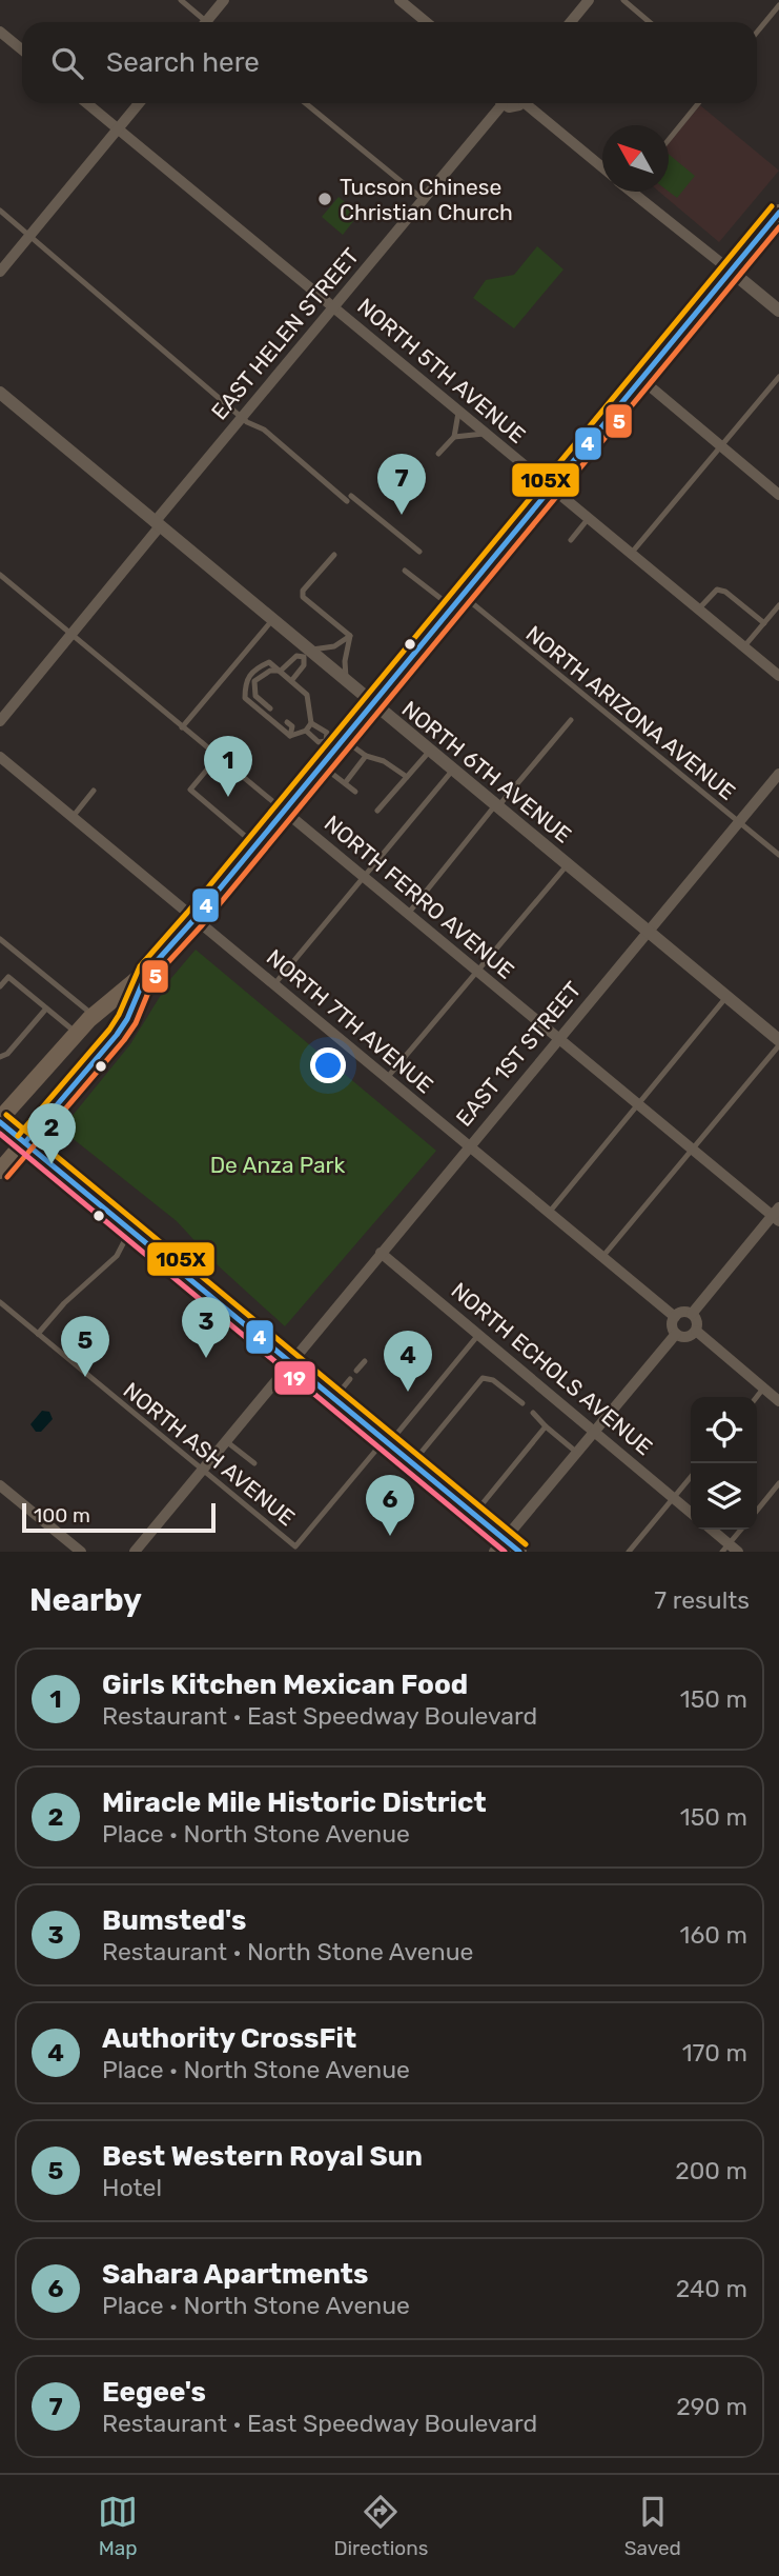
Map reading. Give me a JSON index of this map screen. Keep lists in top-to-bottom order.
{
  "streets": {
    "street": [
      "EAST HELEN STREET",
      "NORTH 5TH AVENUE",
      "NORTH 6TH AVENUE",
      "NORTH FERRO AVENUE",
      "NORTH 7TH AVENUE",
      "EAST 1ST STREET",
      "NORTH ECHOLS AVENUE"
    ],
    "lane": ["NORTH ARIZONA AVENUE", "NORTH ASH AVENUE"]
  },
  "crossings": [
    ["EAST HELEN STREET", "NORTH 5TH AVENUE"],
    ["EAST HELEN STREET", "NORTH 6TH AVENUE"],
    ["EAST HELEN STREET", "NORTH FERRO AVENUE"],
    ["NORTH ARIZONA AVENUE", "EAST 1ST STREET"],
    ["NORTH 6TH AVENUE", "EAST 1ST STREET"],
    ["NORTH FERRO AVENUE", "EAST 1ST STREET"],
    ["NORTH 7TH AVENUE", "EAST 1ST STREET"],
    ["EAST 1ST STREET", "NORTH ECHOLS AVENUE"],
    ["EAST 1ST STREET", "NORTH ASH AVENUE"]
  ],
  "parks": ["De Anza Park"],
  "places": ["Tucson Chinese Christian Church"],
  "lines": [
    "transit line 105X",
    "transit line 4",
    "transit line 5",
    "transit line 19"
  ],
  "scale_bar": "100 m",
  "north": "top left",
  "page": {
    "search": "Search here",
    "pins": [
      "7",
      "1",
      "2",
      "3",
      "5",
      "4",
      "6"
    ],
    "scale": "100 m",
    "heading": ["Nearby", "7 results"],
    "list": [
      {
        "mark": "1",
        "name": "Girls Kitchen Mexican Food",
        "note": "Restaurant · East Speedway Boulevard",
        "value": "150 m"
      },
      {
        "mark": "2",
        "name": "Miracle Mile Historic District",
        "note": "Place · North Stone Avenue",
        "value": "150 m"
      },
      {
        "mark": "3",
        "name": "Bumsted's",
        "note": "Restaurant · North Stone Avenue",
        "value": "160 m"
      },
      {
        "mark": "4",
        "name": "Authority CrossFit",
        "note": "Place · North Stone Avenue",
        "value": "170 m"
      },
      {
        "mark": "5",
        "name": "Best Western Royal Sun",
        "note": "Hotel",
        "value": "200 m"
      },
      {
        "mark": "6",
        "name": "Sahara Apartments",
        "note": "Place · North Stone Avenue",
        "value": "240 m"
      },
      {
        "mark": "7",
        "name": "Eegee's",
        "note": "Restaurant · East Speedway Boulevard",
        "value": "290 m"
      }
    ],
    "nav": ["Map", "Directions", "Saved"]
  }
}
